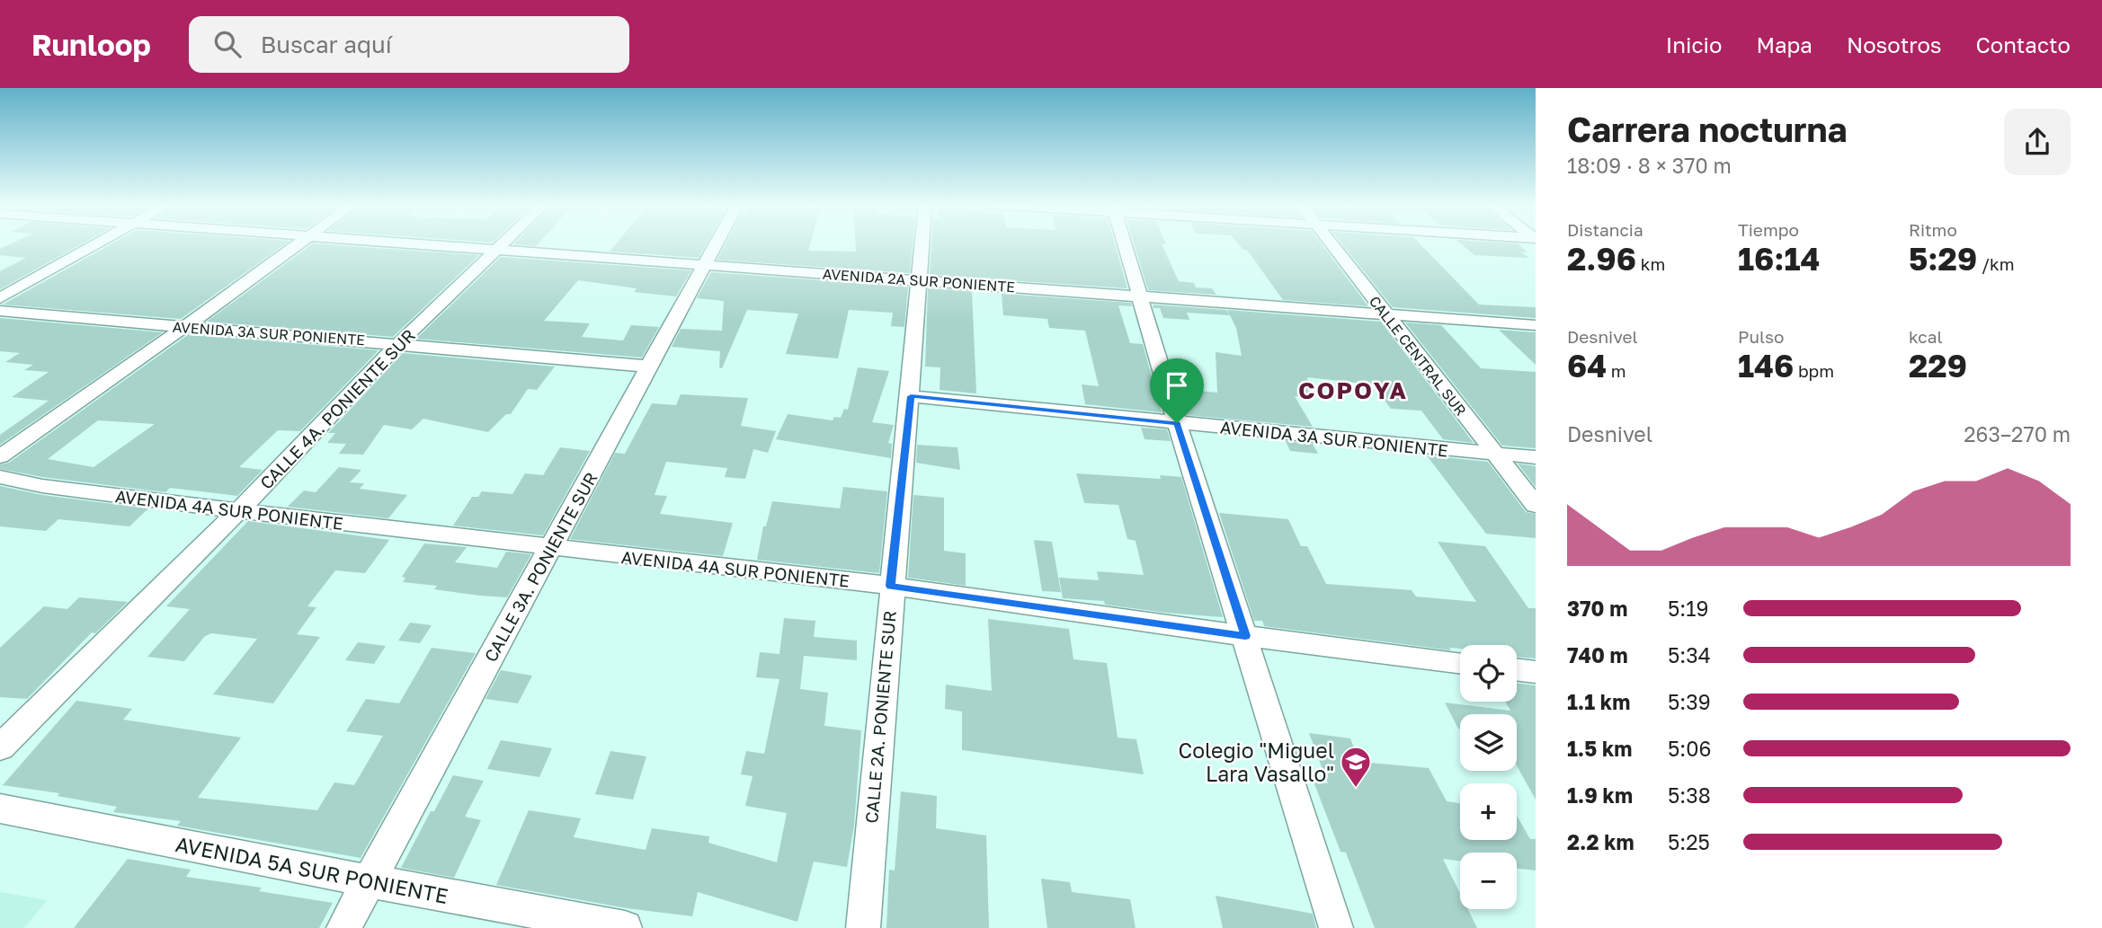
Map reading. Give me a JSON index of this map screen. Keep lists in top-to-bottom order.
{
  "streets": {
    "street": [
      "AVENIDA 2A SUR PONIENTE",
      "AVENIDA 3A SUR PONIENTE",
      "CALLE CENTRAL SUR",
      "CALLE 4A. PONIENTE SUR",
      "AVENIDA 4A SUR PONIENTE",
      "CALLE 3A. PONIENTE SUR",
      "CALLE 2A. PONIENTE SUR",
      "AVENIDA 5A SUR PONIENTE"
    ]
  },
  "crossings": [
    ["AVENIDA 2A SUR PONIENTE", "CALLE CENTRAL SUR"],
    ["AVENIDA 2A SUR PONIENTE", "CALLE 4A. PONIENTE SUR"],
    ["AVENIDA 2A SUR PONIENTE", "CALLE 3A. PONIENTE SUR"],
    ["AVENIDA 2A SUR PONIENTE", "CALLE 2A. PONIENTE SUR"],
    ["AVENIDA 3A SUR PONIENTE", "CALLE CENTRAL SUR"],
    ["AVENIDA 3A SUR PONIENTE", "CALLE 4A. PONIENTE SUR"],
    ["AVENIDA 3A SUR PONIENTE", "CALLE 3A. PONIENTE SUR"],
    ["AVENIDA 3A SUR PONIENTE", "CALLE 2A. PONIENTE SUR"],
    ["CALLE 4A. PONIENTE SUR", "AVENIDA 4A SUR PONIENTE"],
    ["AVENIDA 4A SUR PONIENTE", "CALLE 3A. PONIENTE SUR"],
    ["AVENIDA 4A SUR PONIENTE", "CALLE 2A. PONIENTE SUR"],
    ["CALLE 3A. PONIENTE SUR", "AVENIDA 5A SUR PONIENTE"]
  ],
  "districts": ["COPOYA"],
  "places": {
    "school or university": ["Colegio \"Miguel Lara Vasallo\""]
  },
  "page": {
    "header": "Runloop",
    "search": "Buscar aquí",
    "nav": [
      "Inicio",
      "Mapa",
      "Nosotros",
      "Contacto"
    ],
    "heading": ["Carrera nocturna", "18:09 · 8 × 370 m"],
    "stats": [
      ["Distancia", "2.96 km"],
      ["Tiempo", "16:14"],
      ["Ritmo", "5:29 /km"],
      ["Desnivel", "64 m"],
      ["Pulso", "146 bpm"],
      ["kcal", "229"]
    ],
    "chart": ["Desnivel", "263–270 m"],
    "list": [
      {
        "name": "370 m",
        "note": "5:19"
      },
      {
        "name": "740 m",
        "note": "5:34"
      },
      {
        "name": "1.1 km",
        "note": "5:39"
      },
      {
        "name": "1.5 km",
        "note": "5:06"
      },
      {
        "name": "1.9 km",
        "note": "5:38"
      },
      {
        "name": "2.2 km",
        "note": "5:25"
      }
    ],
    "map_buttons": ["+", "−"]
  }
}
